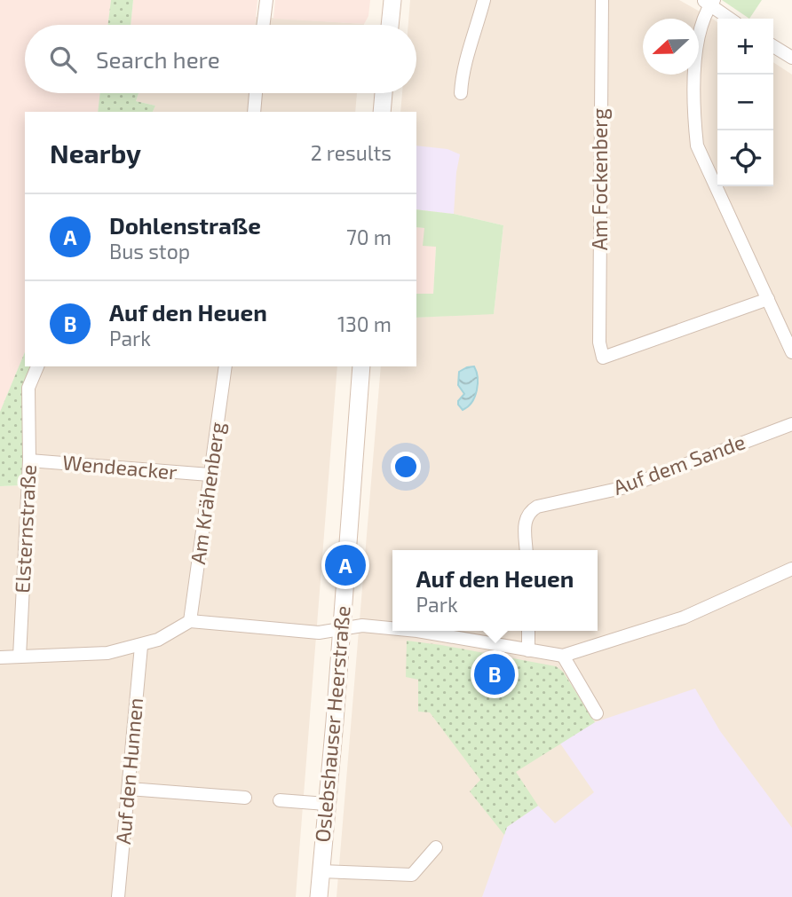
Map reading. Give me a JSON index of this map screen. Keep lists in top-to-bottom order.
{
  "streets": {
    "main road": ["Oslebshauser Heerstraße"],
    "street": [
      "Am Fockenberg",
      "Auf dem Sande",
      "Wendeacker",
      "Am Krähenberg",
      "Elsternstraße",
      "Auf den Hunnen"
    ]
  },
  "crossings": [
    ["Wendeacker", "Am Krähenberg"],
    ["Wendeacker", "Elsternstraße"]
  ],
  "north": "left",
  "page": {
    "map_buttons": ["+", "−"],
    "search": "Search here",
    "heading": ["Nearby", "2 results"],
    "list": [
      {
        "mark": "A",
        "name": "Dohlenstraße",
        "note": "Bus stop",
        "value": "70 m"
      },
      {
        "mark": "B",
        "name": "Auf den Heuen",
        "note": "Park",
        "value": "130 m"
      }
    ],
    "pins": ["A", "B"],
    "popup": ["Auf den Heuen", "Park"]
  }
}
